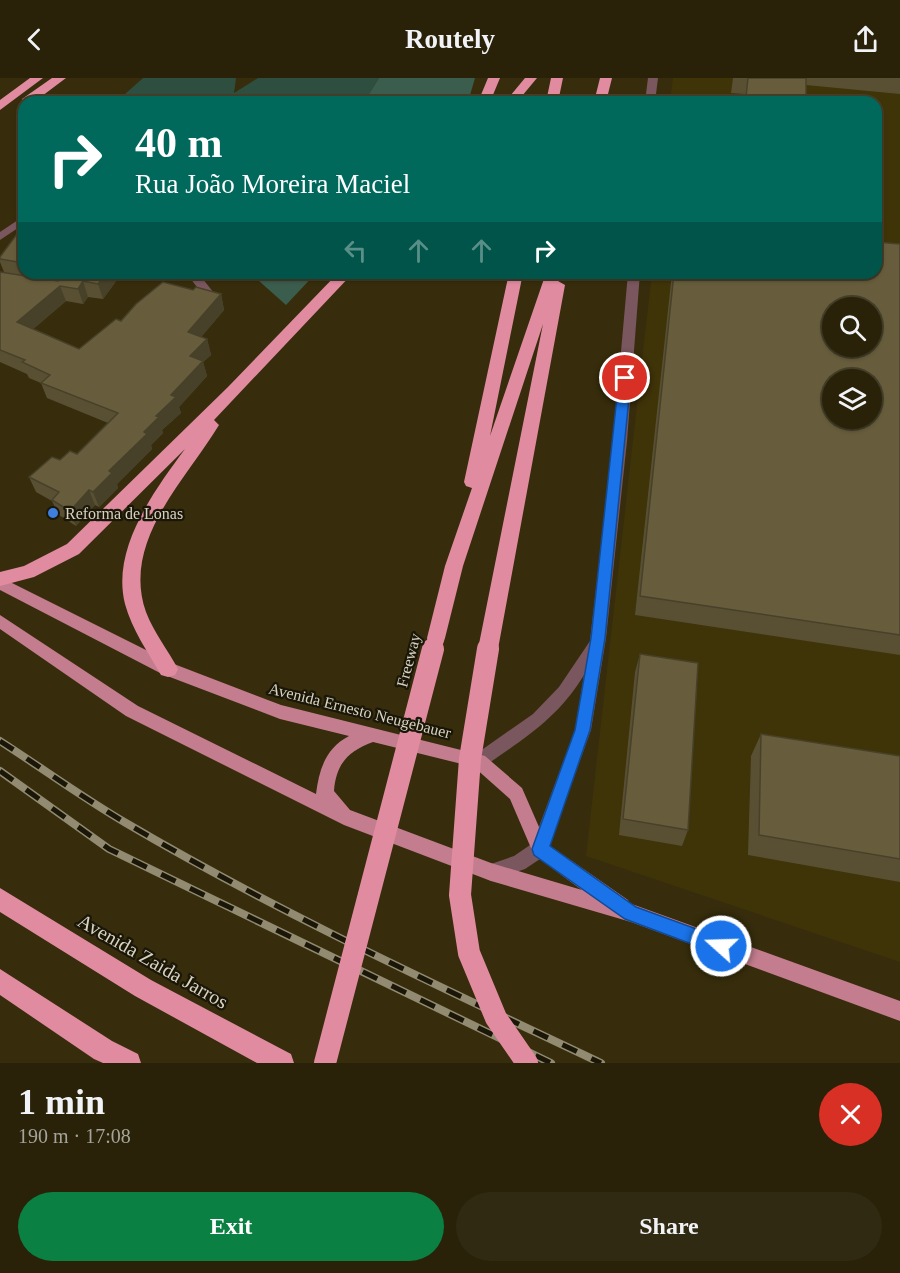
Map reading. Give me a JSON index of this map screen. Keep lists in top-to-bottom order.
{
  "streets": {
    "highway": ["Freeway", "Avenida Zaida Jarros"],
    "main road": ["Avenida Ernesto Neugebauer"]
  },
  "places": ["Reforma de Lonas"],
  "page": {
    "header": "Routely",
    "turn": ["40 m", "Rua João Moreira Maciel"],
    "heading": ["1 min", "190 m · 17:08"],
    "buttons": ["Exit", "Share"]
  }
}
